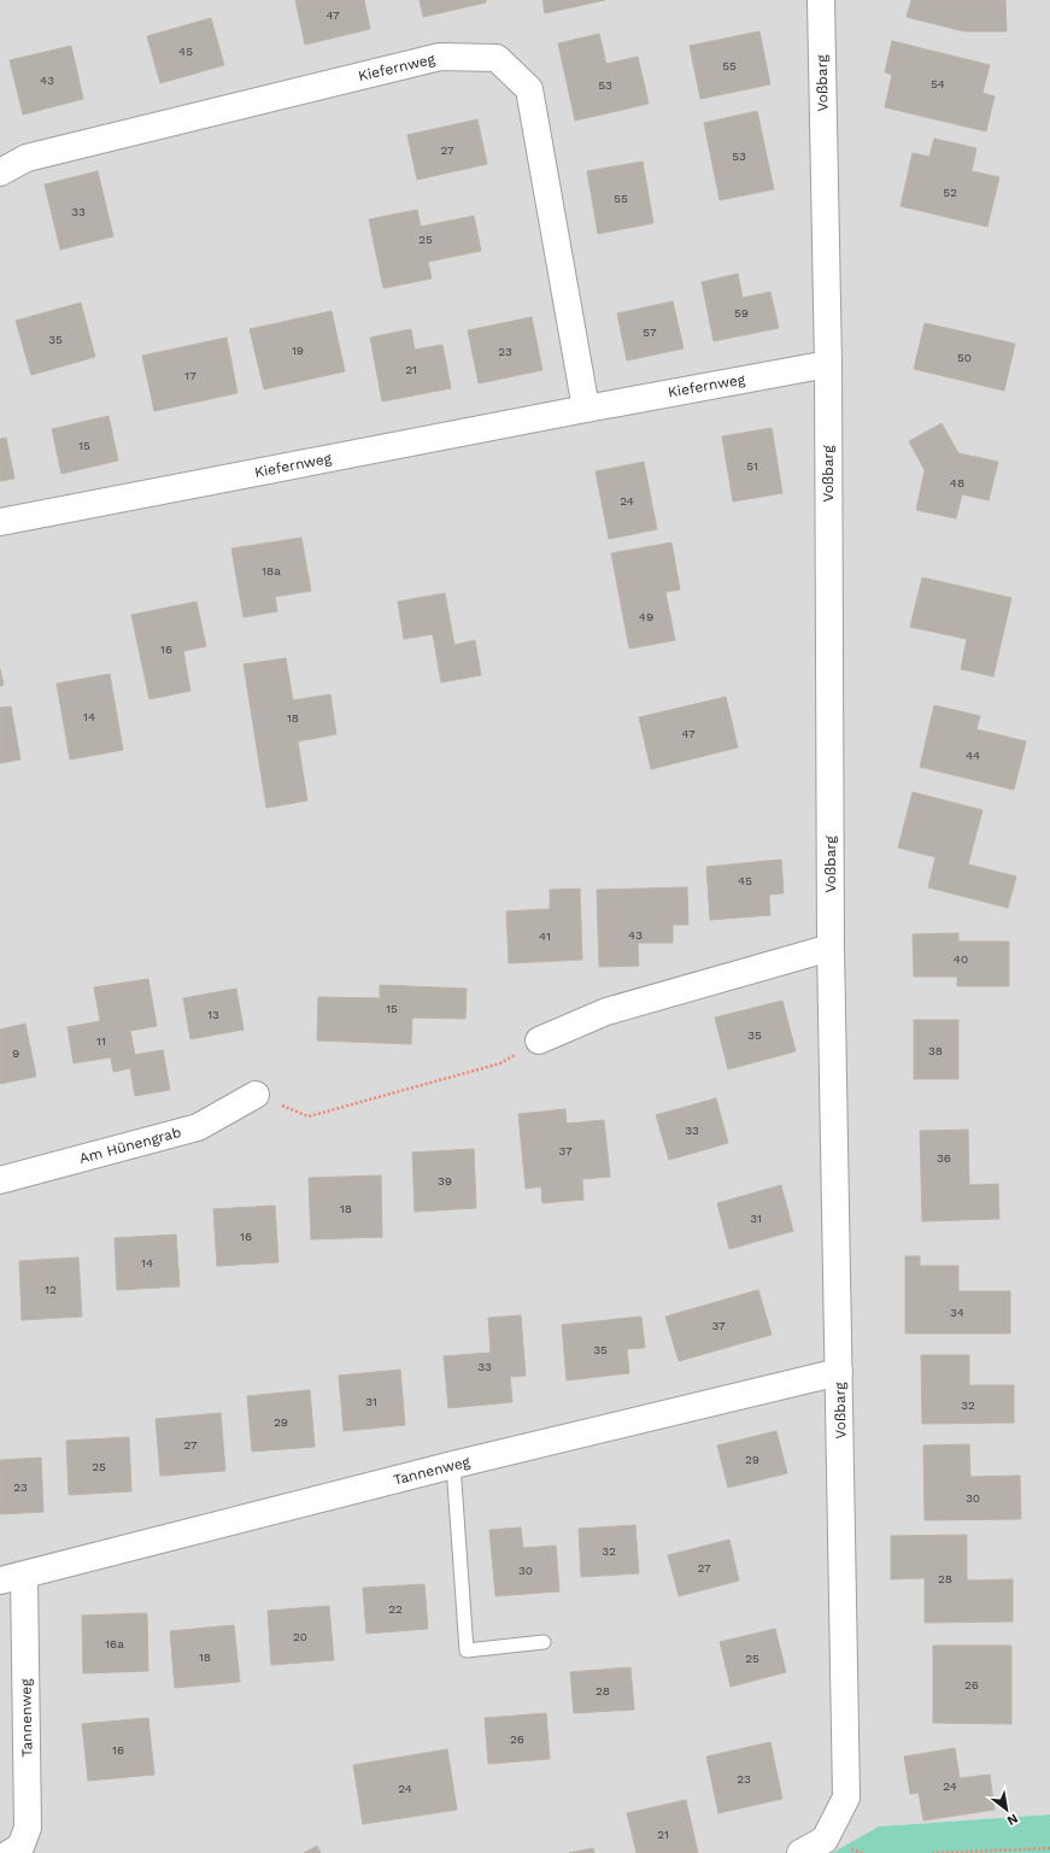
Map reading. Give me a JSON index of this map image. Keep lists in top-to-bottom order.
{
  "streets": {
    "street": [
      "Kiefernweg",
      "Voßbarg",
      "Am Hünengrab",
      "Tannenweg"
    ]
  },
  "crossings": [
    ["Kiefernweg", "Voßbarg"],
    ["Voßbarg", "Tannenweg"]
  ],
  "house_numbers": [
    "47",
    "45",
    "55",
    "43",
    "54",
    "53",
    "27",
    "53",
    "52",
    "55",
    "33",
    "25",
    "59",
    "57",
    "35",
    "19",
    "23",
    "50",
    "21",
    "17",
    "15",
    "51",
    "48",
    "24",
    "18a",
    "49",
    "16",
    "14",
    "18",
    "47",
    "44",
    "45",
    "43",
    "41",
    "40",
    "15",
    "13",
    "35",
    "11",
    "38",
    "9",
    "33",
    "37",
    "36",
    "39",
    "18",
    "31",
    "16",
    "14",
    "12",
    "34",
    "37",
    "35",
    "33",
    "31",
    "32",
    "29",
    "27",
    "29",
    "25",
    "23",
    "30",
    "32",
    "27",
    "30",
    "28",
    "22",
    "20",
    "16a",
    "18",
    "25",
    "26",
    "28",
    "26",
    "16",
    "23",
    "24",
    "24",
    "21"
  ],
  "north": "bottom right"
}
